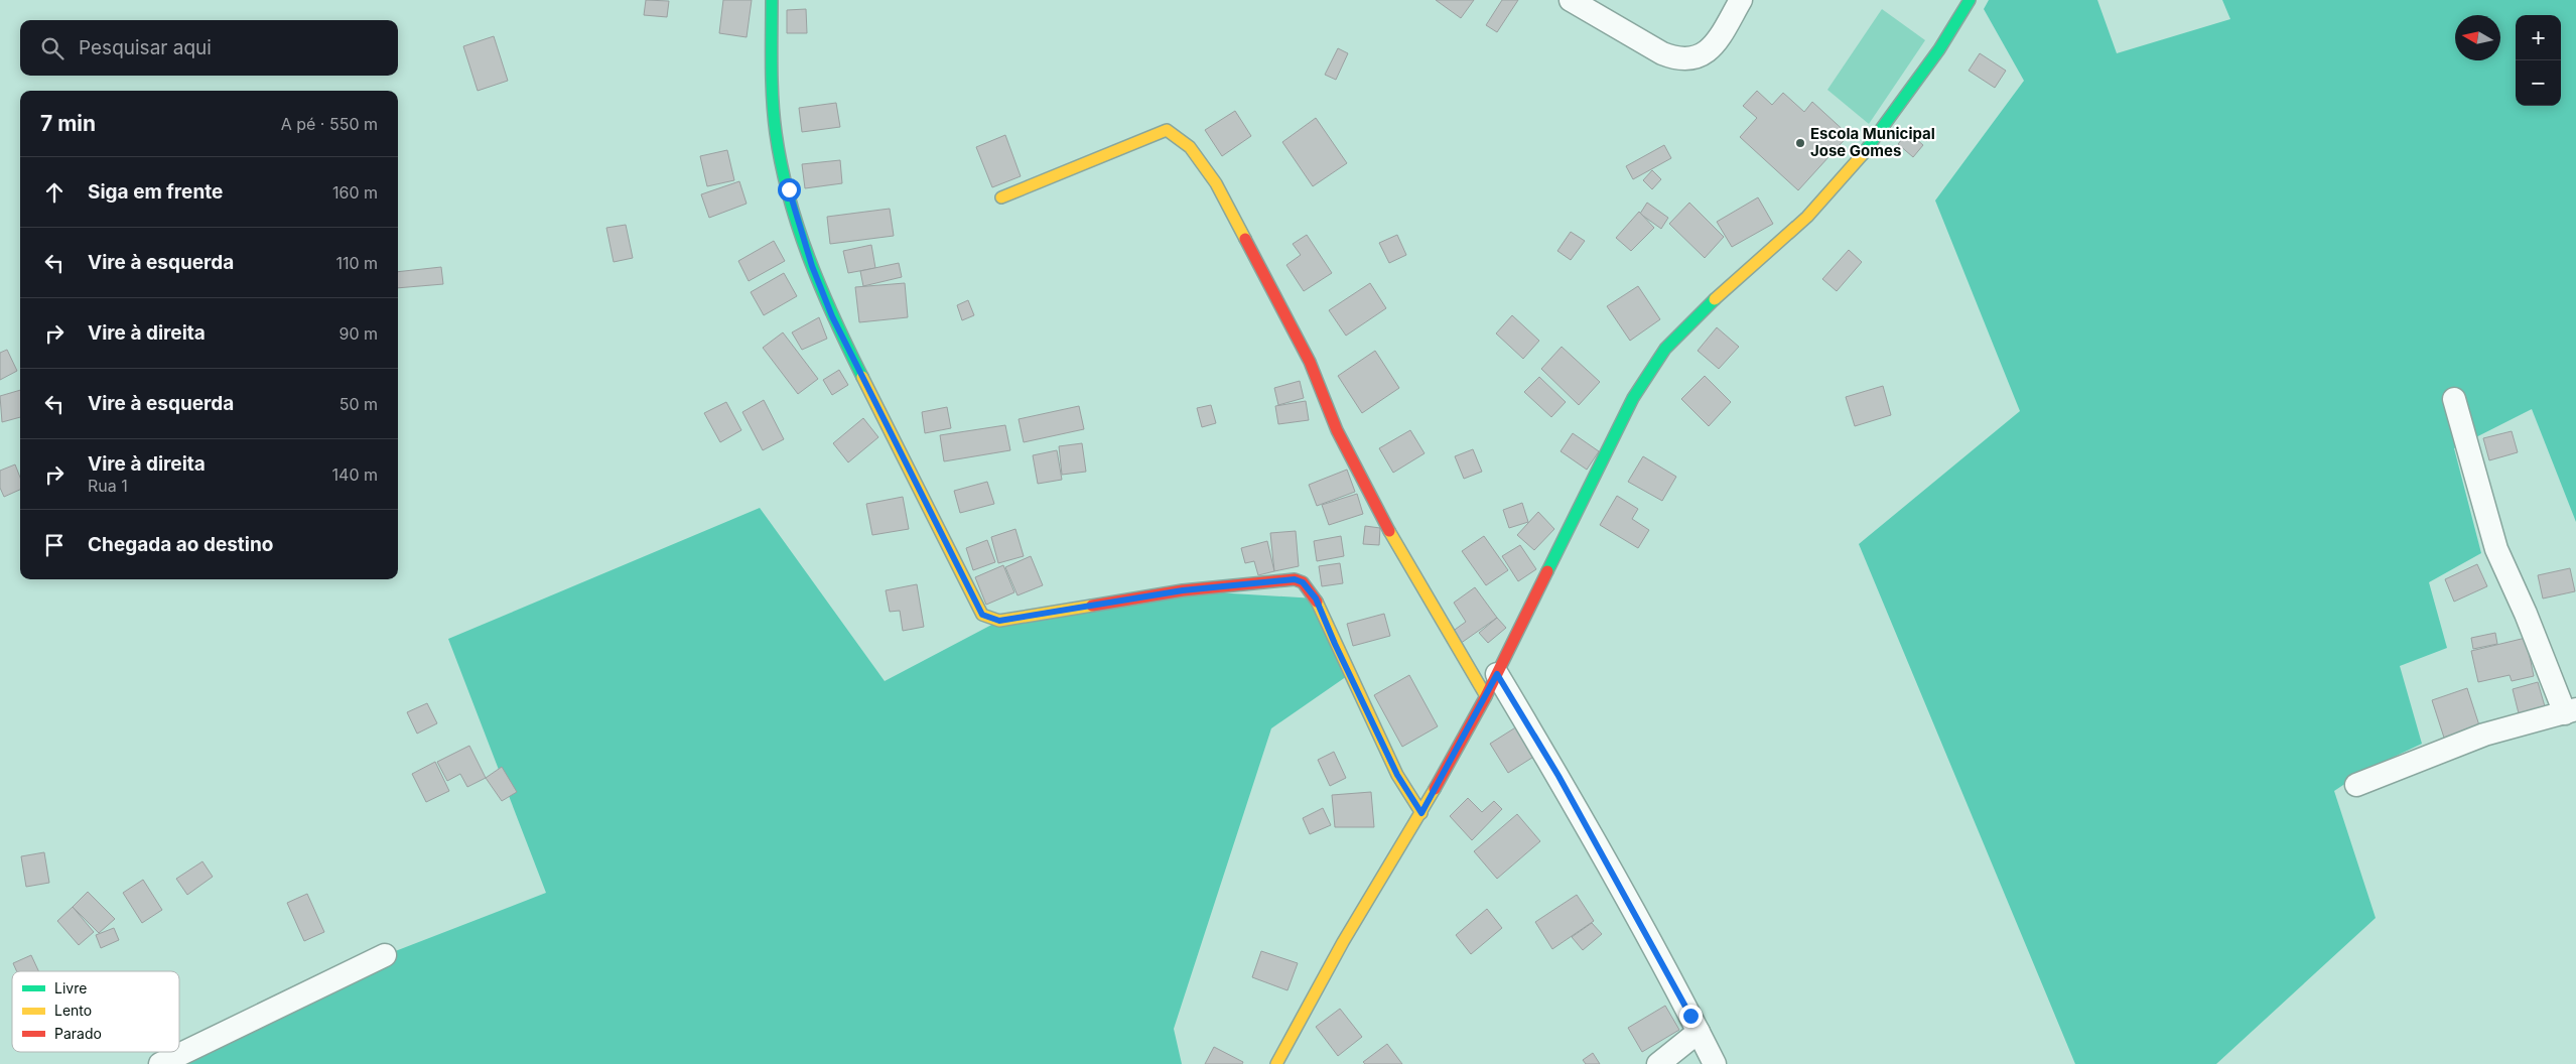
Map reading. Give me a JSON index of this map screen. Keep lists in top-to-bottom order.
{
  "places": ["Escola Municipal Jose Gomes"],
  "legend": ["Livre", "Lento", "Parado"],
  "north": "left",
  "page": {
    "map_buttons": ["+", "−"],
    "search": "Pesquisar aqui",
    "heading": ["7 min", "A pé · 550 m"],
    "list": [
      ["Siga em frente", "160 m"],
      ["Vire à esquerda", "110 m"],
      ["Vire à direita", "90 m"],
      ["Vire à esquerda", "50 m"],
      ["Vire à direita", "Rua 1", "140 m"],
      "Chegada ao destino"
    ]
  }
}
